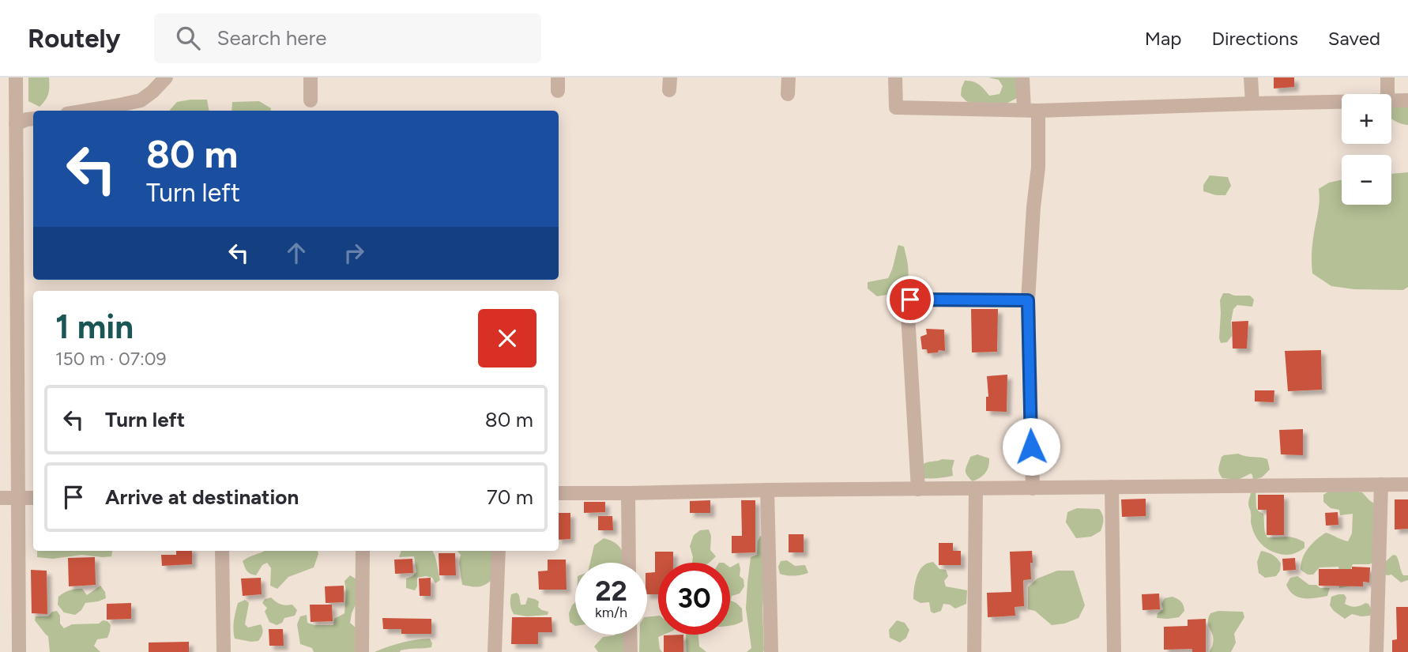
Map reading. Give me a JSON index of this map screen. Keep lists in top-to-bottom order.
{
  "page": {
    "header": "Routely",
    "search": "Search here",
    "nav": ["Map", "Directions", "Saved"],
    "map_buttons": ["+", "−"],
    "turn": ["80 m", "Turn left"],
    "heading": ["1 min", "150 m · 07:09"],
    "list": [
      {
        "name": "Turn left",
        "value": "80 m"
      },
      {
        "name": "Arrive at destination",
        "value": "70 m"
      }
    ],
    "speed": "22 km/h",
    "limit": "30"
  }
}
